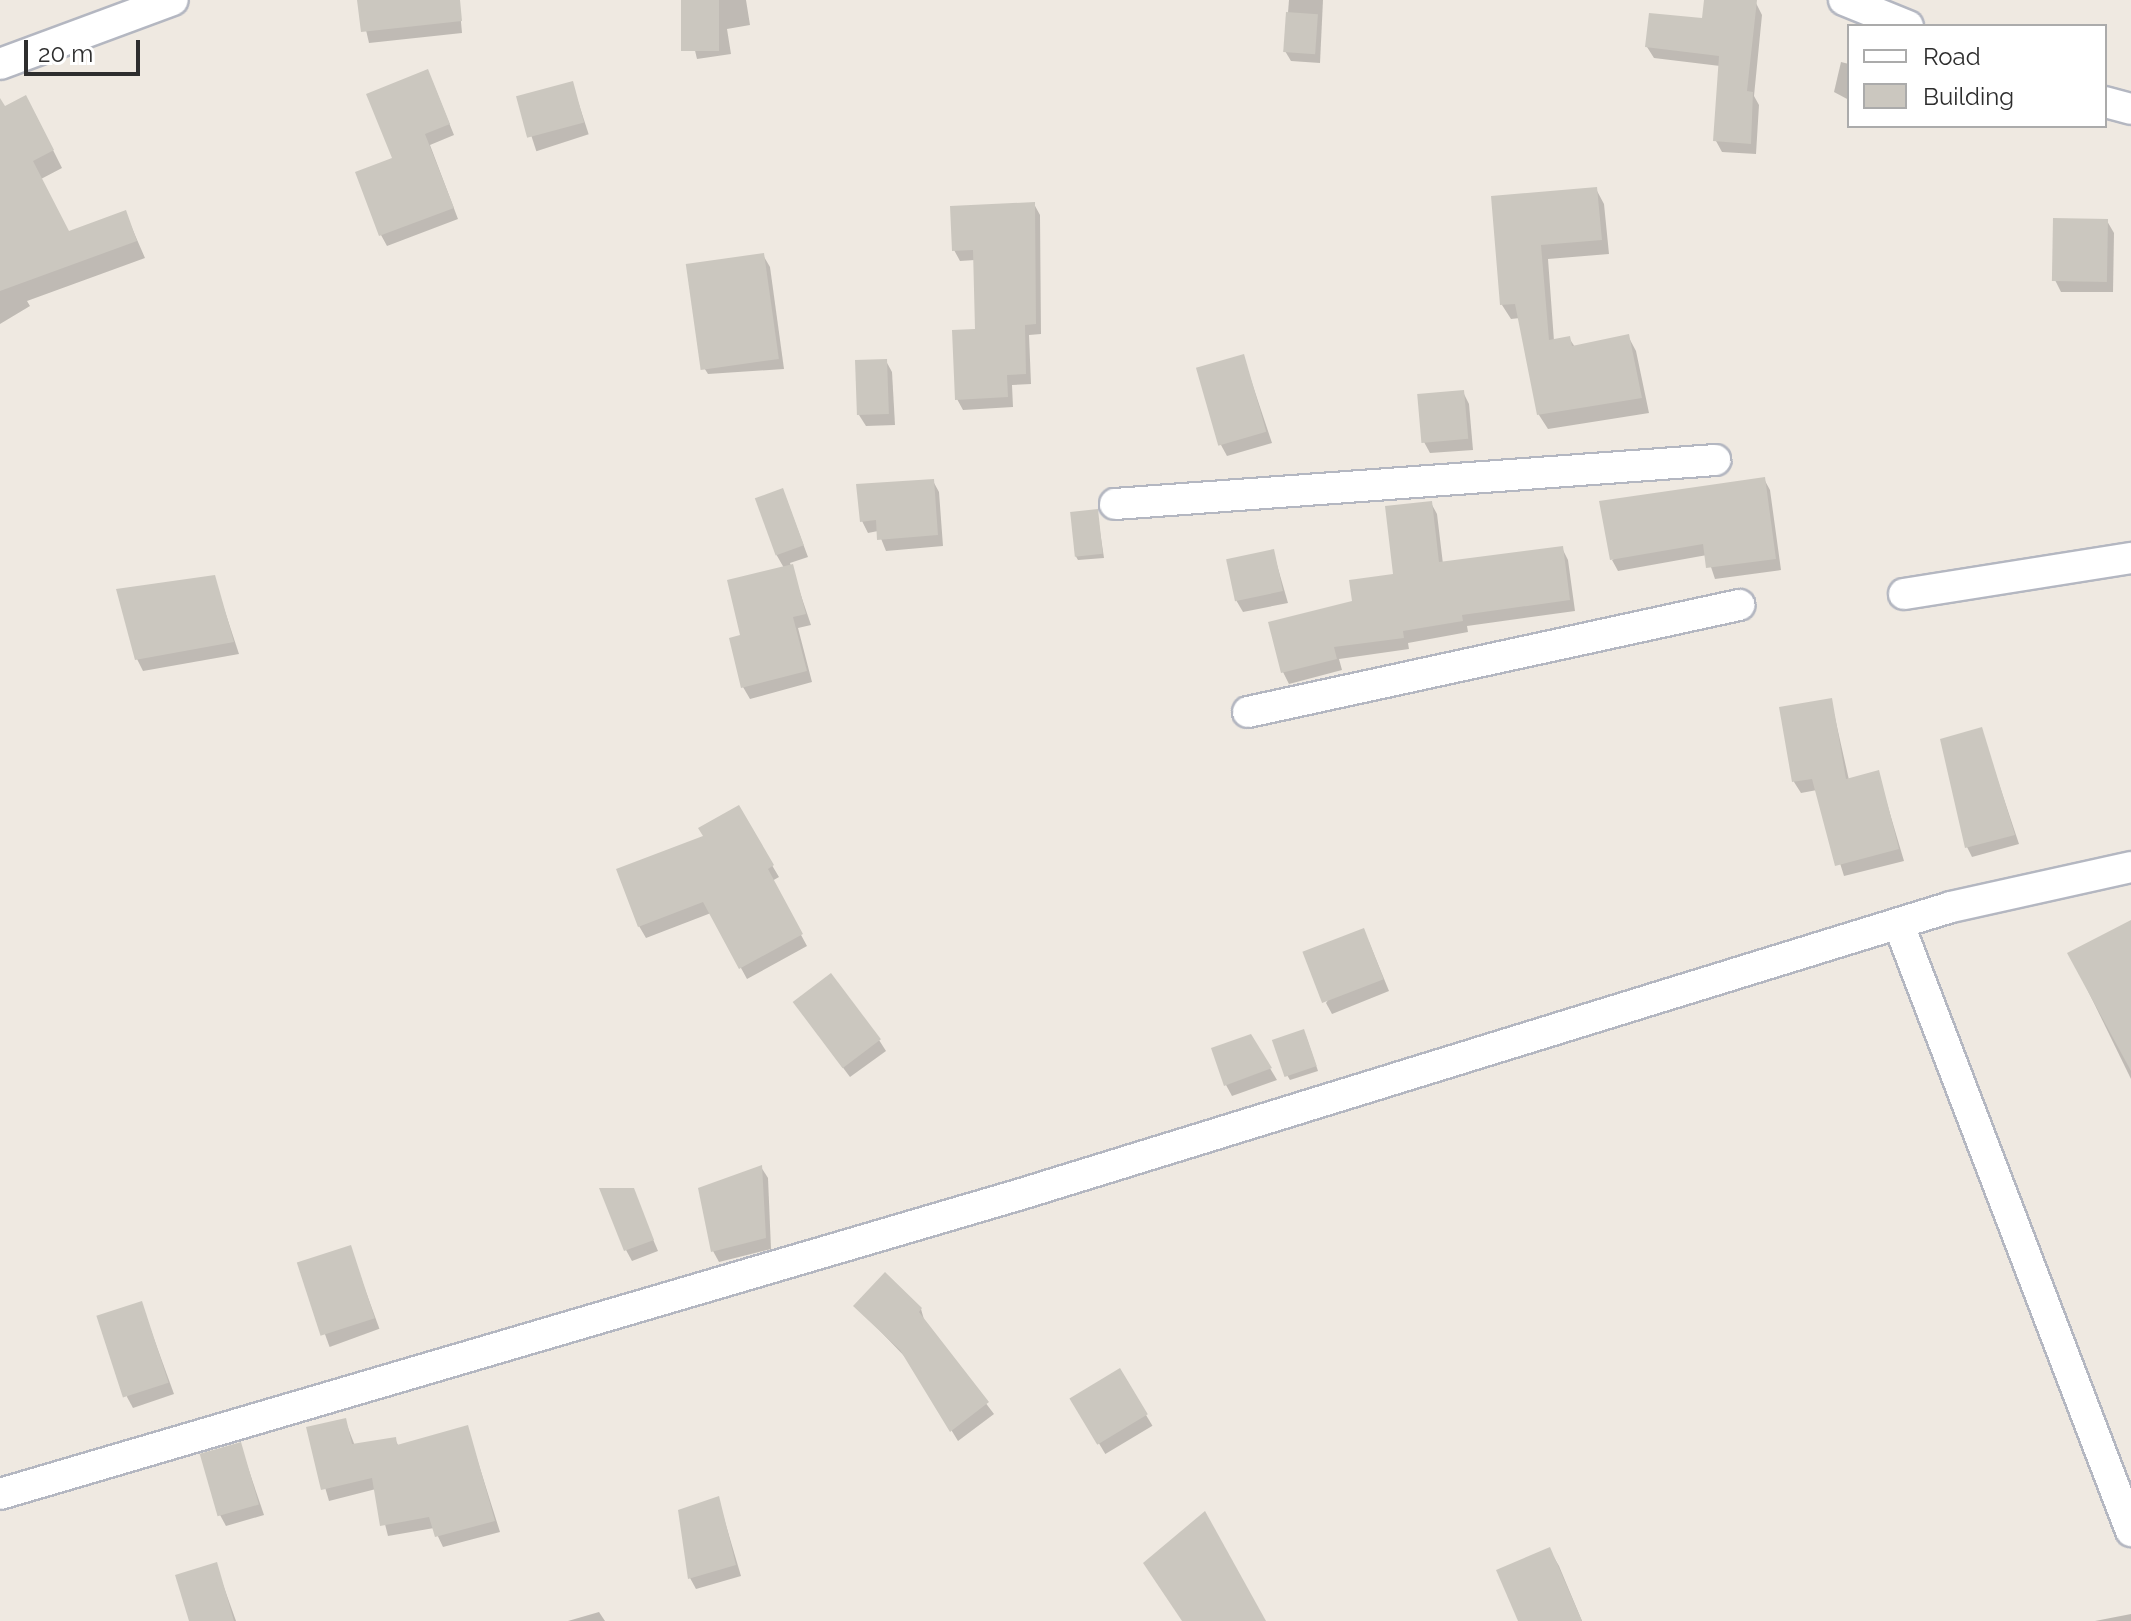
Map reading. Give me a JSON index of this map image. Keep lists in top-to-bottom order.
{
  "legend": ["Road", "Building"],
  "scale_bar": "20 m"
}
